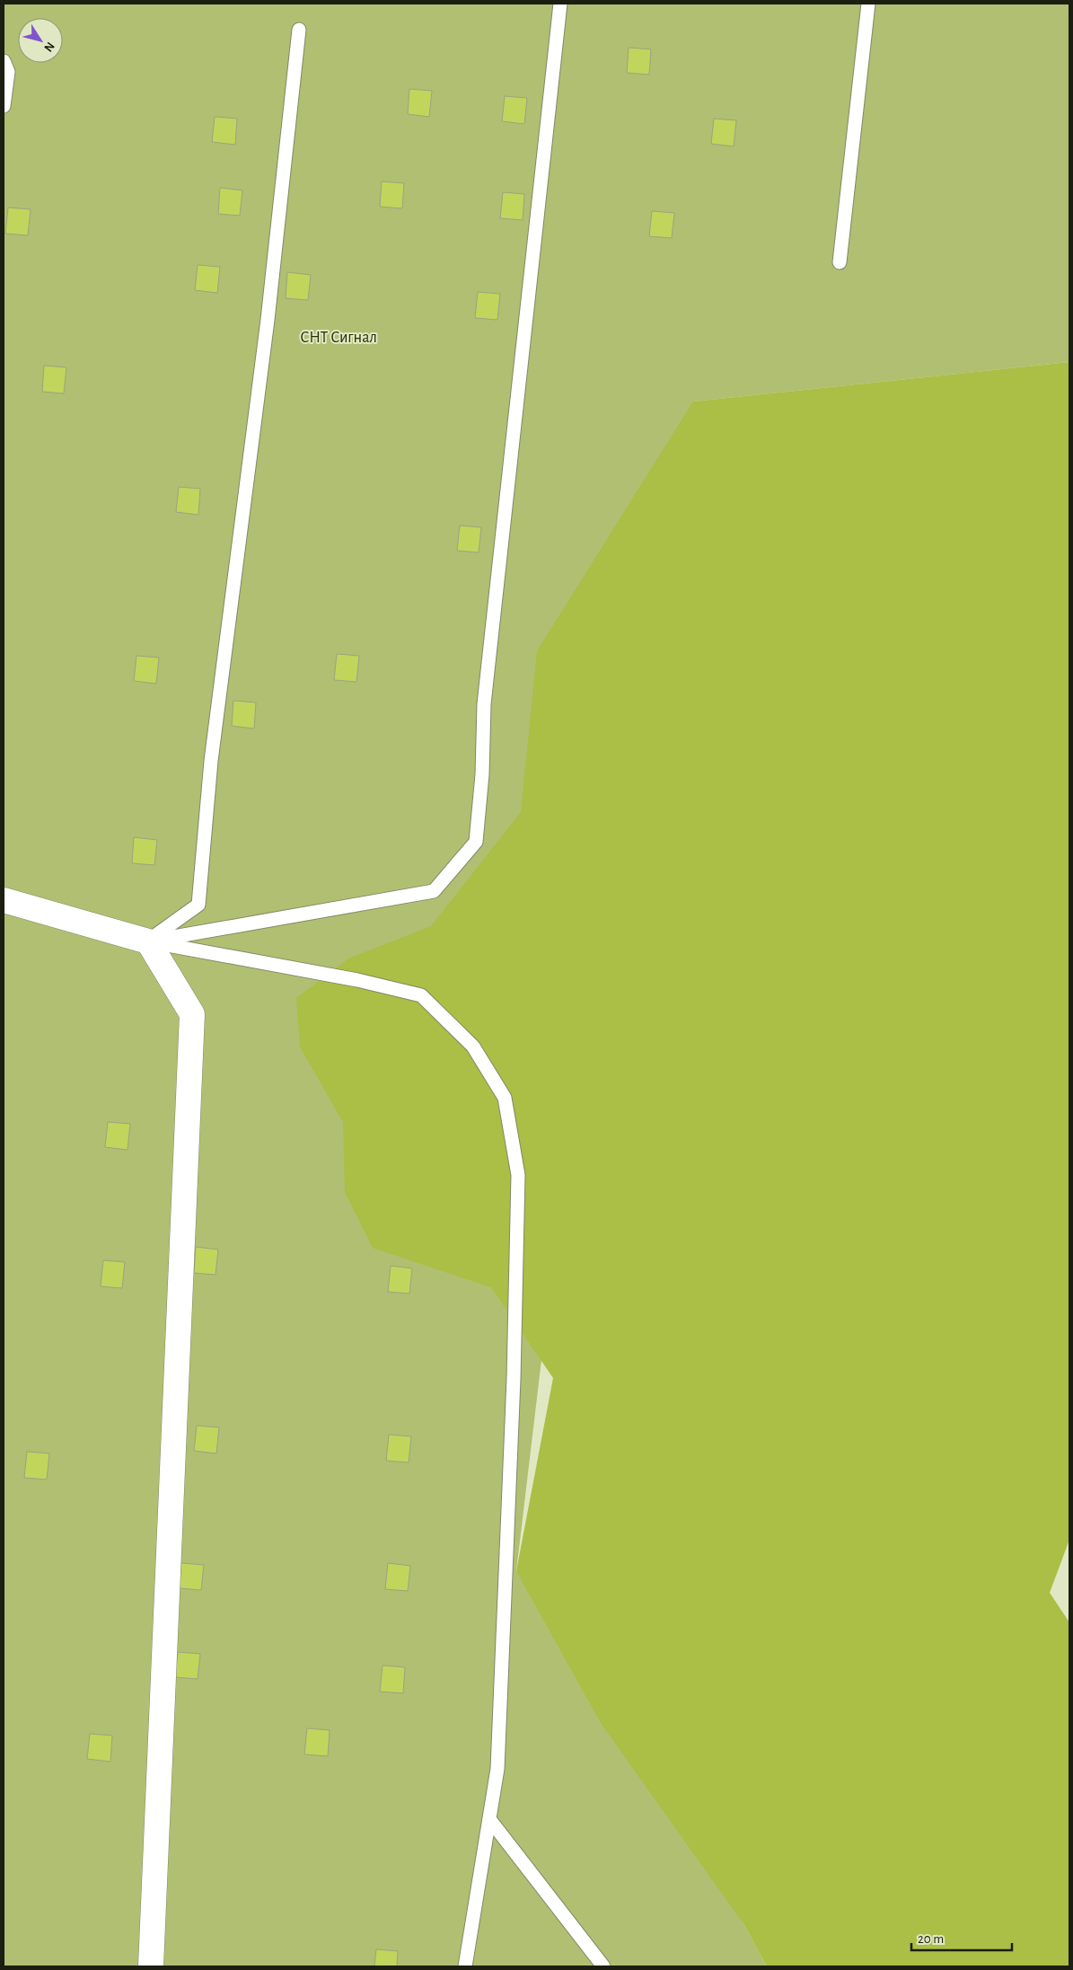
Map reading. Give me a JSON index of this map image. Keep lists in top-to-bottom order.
{
  "parks": ["СНТ Сигнал"],
  "scale_bar": "20 m",
  "north": "bottom right"
}
